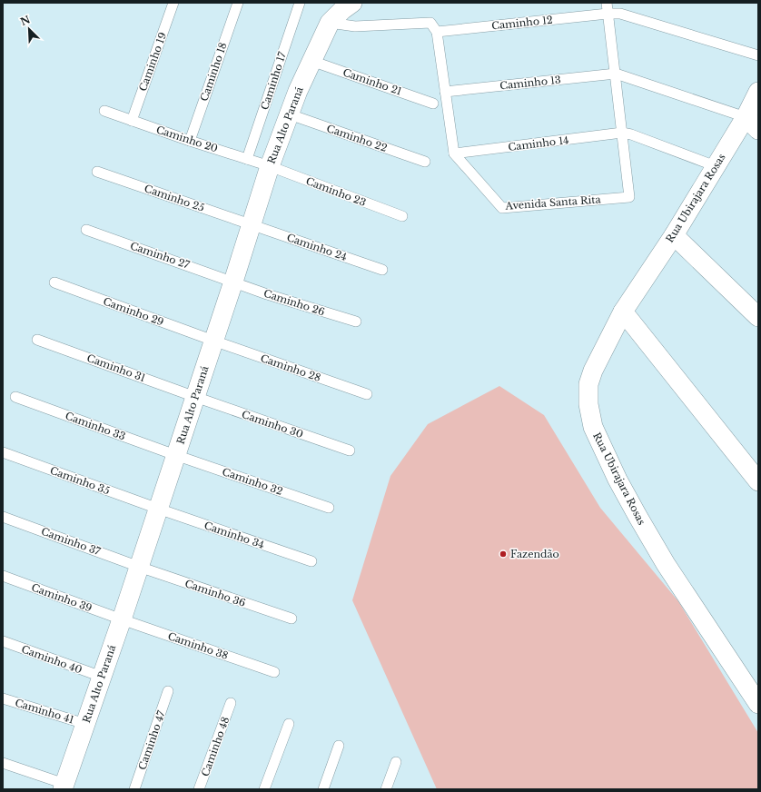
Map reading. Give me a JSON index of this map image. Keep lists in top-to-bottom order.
{
  "streets": {
    "street": ["Rua Alto Paraná", "Rua Ubirajara Rosas"],
    "lane": [
      "Caminho 12",
      "Caminho 19",
      "Caminho 18",
      "Caminho 17",
      "Caminho 21",
      "Caminho 13",
      "Caminho 22",
      "Caminho 20",
      "Caminho 14",
      "Caminho 23",
      "Caminho 25",
      "Avenida Santa Rita",
      "Caminho 24",
      "Caminho 27",
      "Caminho 26",
      "Caminho 29",
      "Caminho 31",
      "Caminho 28",
      "Caminho 30",
      "Caminho 33",
      "Caminho 35",
      "Caminho 32",
      "Caminho 34",
      "Caminho 37",
      "Caminho 36",
      "Caminho 39",
      "Caminho 38",
      "Caminho 40",
      "Caminho 41",
      "Caminho 47",
      "Caminho 48"
    ]
  },
  "crossings": [
    ["Caminho 12", "Avenida Santa Rita"],
    ["Caminho 19", "Caminho 20"],
    ["Caminho 18", "Caminho 20"],
    ["Caminho 17", "Caminho 20"],
    ["Caminho 21", "Rua Alto Paraná"],
    ["Caminho 13", "Avenida Santa Rita"],
    ["Rua Alto Paraná", "Caminho 22"],
    ["Rua Alto Paraná", "Caminho 20"],
    ["Rua Alto Paraná", "Caminho 23"],
    ["Rua Alto Paraná", "Caminho 25"],
    ["Rua Alto Paraná", "Caminho 24"],
    ["Rua Alto Paraná", "Caminho 27"],
    ["Rua Alto Paraná", "Caminho 26"],
    ["Rua Alto Paraná", "Caminho 29"],
    ["Rua Alto Paraná", "Caminho 31"],
    ["Rua Alto Paraná", "Caminho 28"],
    ["Rua Alto Paraná", "Caminho 30"],
    ["Rua Alto Paraná", "Caminho 33"],
    ["Rua Alto Paraná", "Caminho 35"],
    ["Rua Alto Paraná", "Caminho 32"],
    ["Rua Alto Paraná", "Caminho 34"],
    ["Rua Alto Paraná", "Caminho 37"],
    ["Rua Alto Paraná", "Caminho 36"],
    ["Rua Alto Paraná", "Caminho 39"],
    ["Rua Alto Paraná", "Caminho 38"],
    ["Rua Alto Paraná", "Caminho 40"],
    ["Rua Alto Paraná", "Caminho 41"],
    ["Caminho 20", "Caminho 23"],
    ["Caminho 14", "Avenida Santa Rita"],
    ["Caminho 25", "Caminho 24"],
    ["Caminho 27", "Caminho 26"],
    ["Caminho 29", "Caminho 28"],
    ["Caminho 31", "Caminho 30"],
    ["Caminho 33", "Caminho 32"],
    ["Caminho 35", "Caminho 34"],
    ["Caminho 37", "Caminho 36"],
    ["Caminho 39", "Caminho 38"]
  ],
  "places": ["Fazendão"],
  "north": "top left"
}
